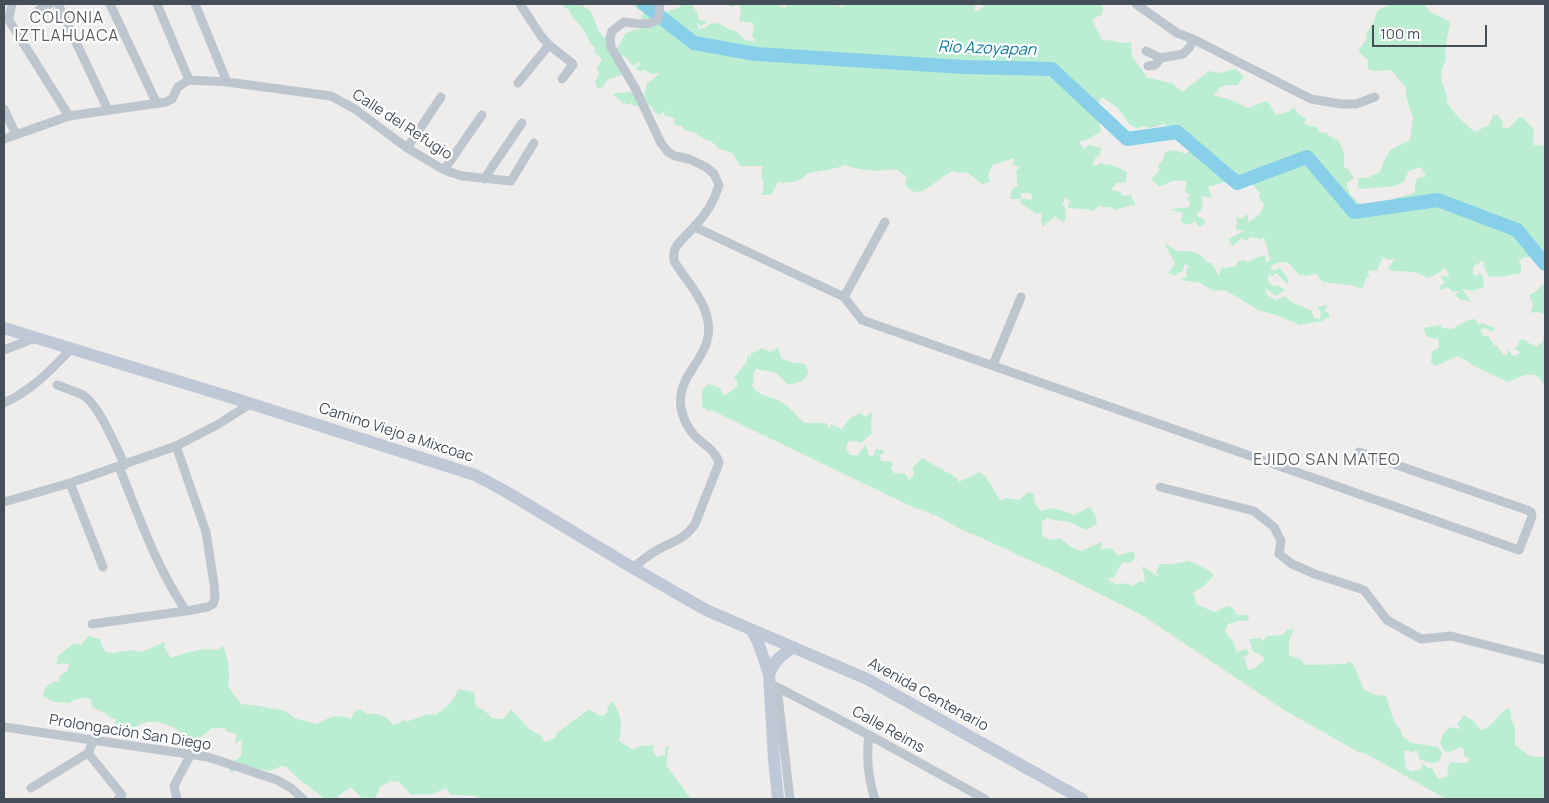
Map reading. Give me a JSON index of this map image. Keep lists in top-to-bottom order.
{
  "streets": {
    "main road": ["Camino Viejo a Mixcoac", "Avenida Centenario"],
    "street": ["Calle del Refugio", "Calle Reims", "Prolongación San Diego"]
  },
  "crossings": [
    ["Camino Viejo a Mixcoac", "Avenida Centenario"]
  ],
  "districts": ["COLONIA IZTLAHUACA", "EJIDO SAN MATEO"],
  "water": ["Rio Azoyapan"],
  "scale_bar": "100 m"
}
